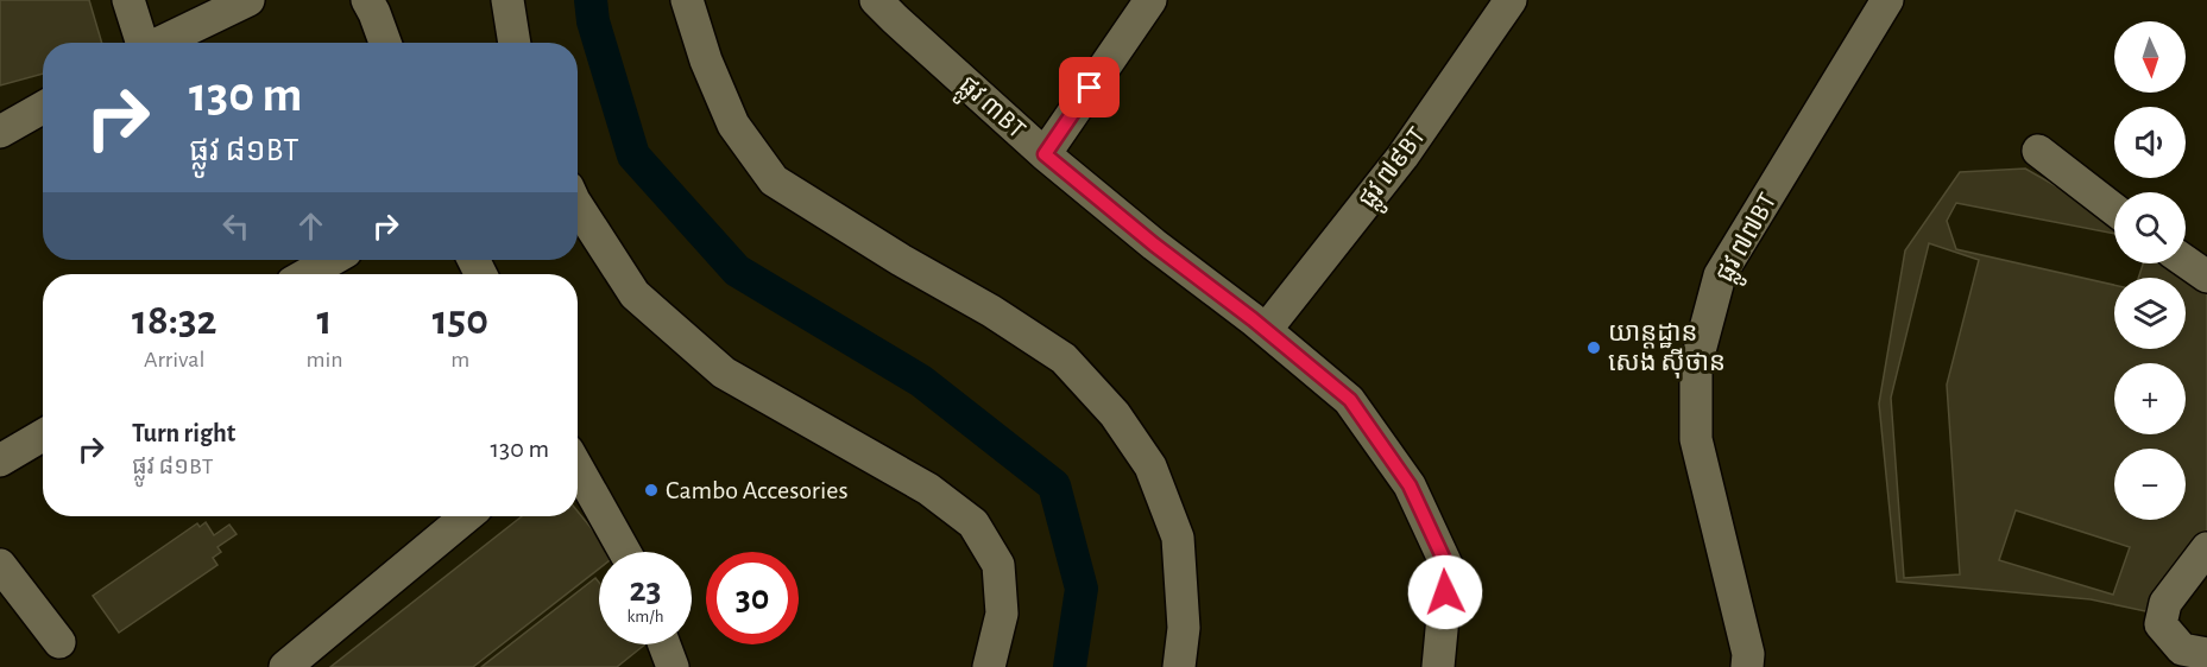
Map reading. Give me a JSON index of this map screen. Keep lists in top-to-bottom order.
{
  "streets": {
    "street": ["ផ្លូវ ៣BT", "ផ្លូវ ៧៩BT", "ផ្លូវ ៧៧BT"]
  },
  "crossings": [
    ["ផ្លូវ ៣BT", "ផ្លូវ ៧៩BT"]
  ],
  "places": ["យាន្ដដ្ឋាន សេង ស៊ីថាន", "Cambo Accesories"],
  "north": "bottom",
  "page": {
    "map_buttons": ["+", "−"],
    "turn": ["130 m", "ផ្លូវ ៨១BT"],
    "eta": [
      "18:32",
      "Arrival",
      "1",
      "min",
      "150",
      "m"
    ],
    "list": [
      {
        "name": "Turn right",
        "note": "ផ្លូវ ៨១BT",
        "value": "130 m"
      }
    ],
    "speed": "23 km/h",
    "limit": "30"
  }
}
